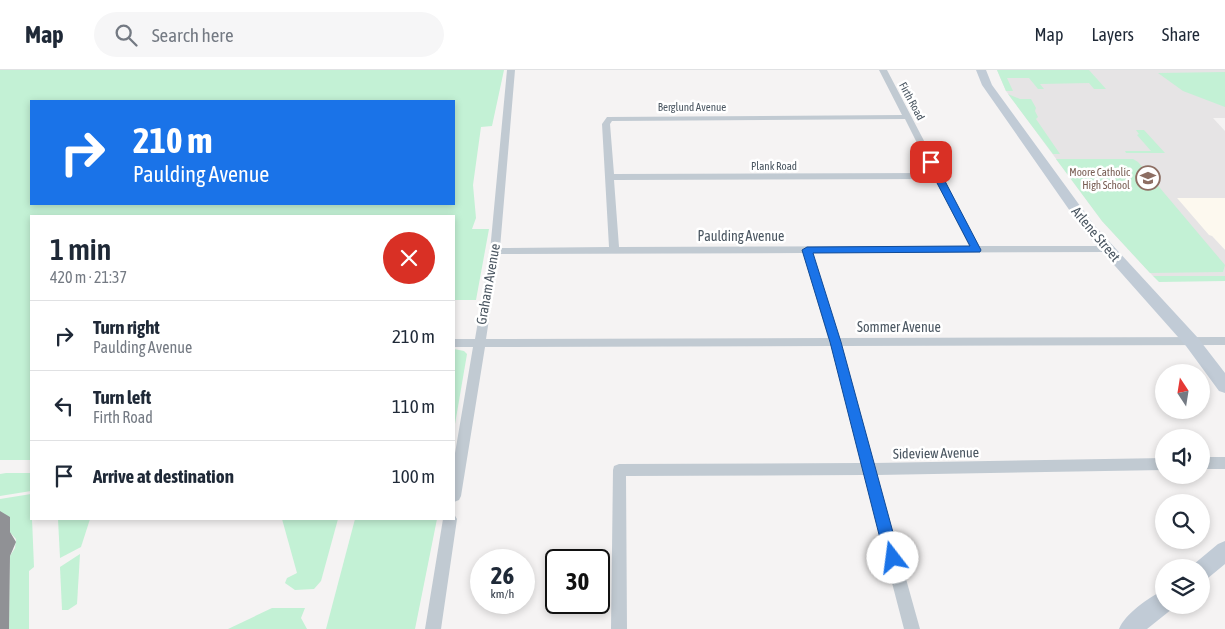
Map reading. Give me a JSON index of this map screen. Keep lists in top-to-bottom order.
{
  "streets": {
    "street": [
      "Firth Road",
      "Berglund Avenue",
      "Plank Road",
      "Arlene Street",
      "Paulding Avenue",
      "Graham Avenue",
      "Sommer Avenue",
      "Sideview Avenue"
    ]
  },
  "crossings": [
    ["Firth Road", "Berglund Avenue"],
    ["Firth Road", "Plank Road"],
    ["Firth Road", "Paulding Avenue"],
    ["Berglund Avenue", "Plank Road"],
    ["Berglund Avenue", "Paulding Avenue"],
    ["Arlene Street", "Paulding Avenue"],
    ["Arlene Street", "Sommer Avenue"],
    ["Paulding Avenue", "Graham Avenue"],
    ["Graham Avenue", "Sommer Avenue"]
  ],
  "places": {
    "school or university": ["Moore Catholic High School"]
  },
  "north": "top",
  "page": {
    "header": "Map",
    "search": "Search here",
    "nav": ["Map", "Layers", "Share"],
    "turn": ["210 m", "Paulding Avenue"],
    "heading": ["1 min", "420 m · 21:37"],
    "list": [
      {
        "name": "Turn right",
        "note": "Paulding Avenue",
        "value": "210 m"
      },
      {
        "name": "Turn left",
        "note": "Firth Road",
        "value": "110 m"
      },
      {
        "name": "Arrive at destination",
        "value": "100 m"
      }
    ],
    "speed": "26 km/h",
    "limit": "30"
  }
}
